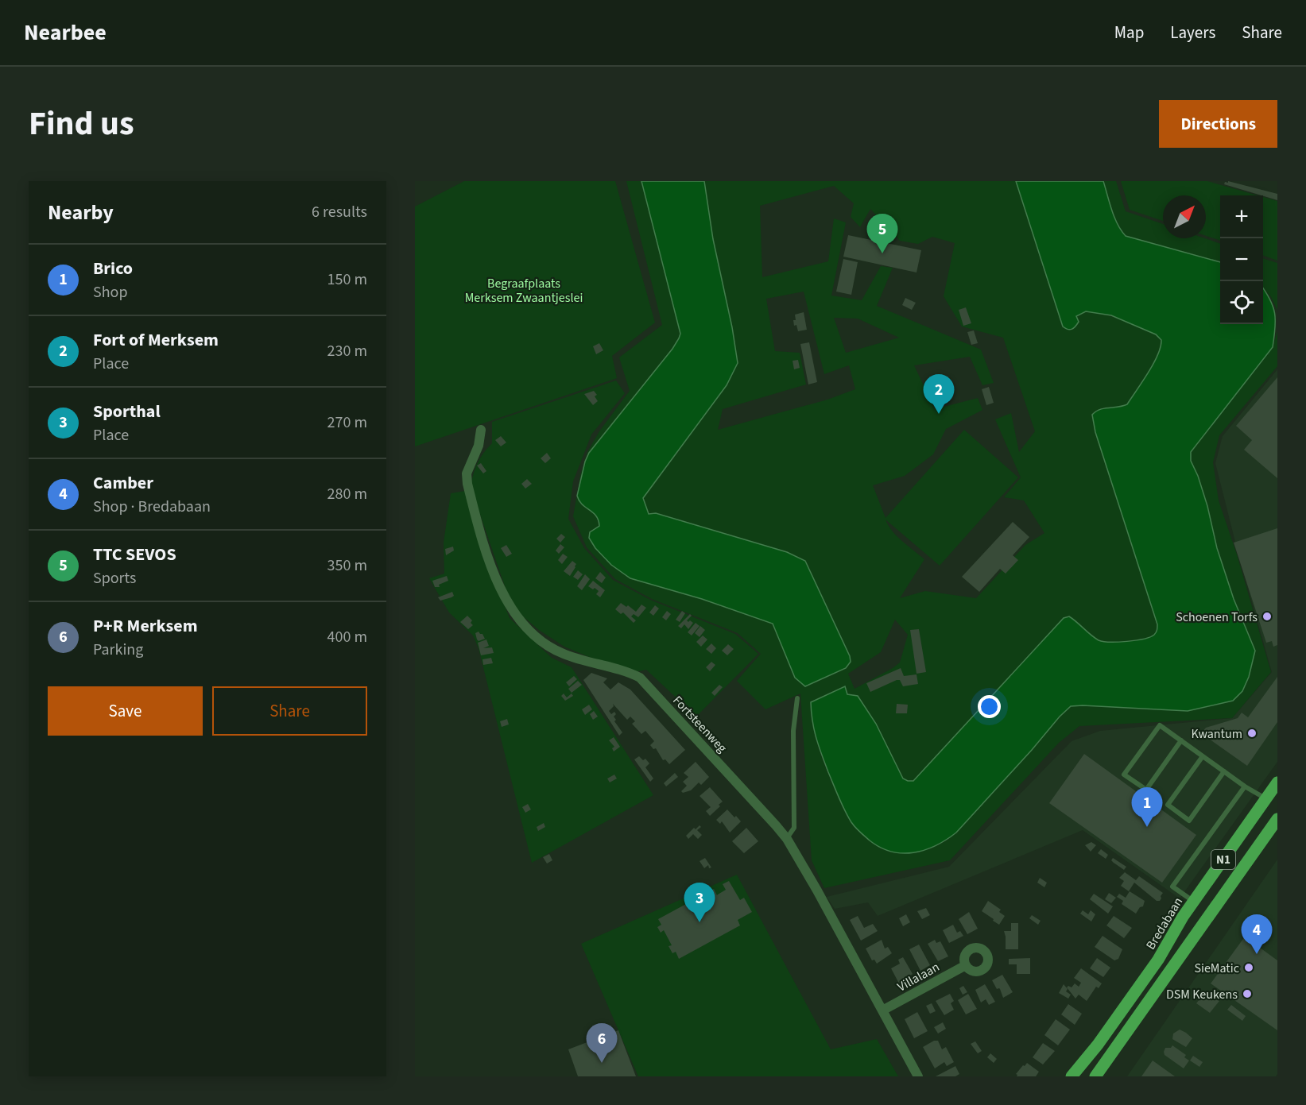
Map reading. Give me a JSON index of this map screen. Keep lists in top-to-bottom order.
{
  "streets": {
    "main road": ["N1", "Bredabaan"],
    "street": ["Fortsteenweg", "Villalaan"]
  },
  "crossings": [
    ["Fortsteenweg", "Villalaan"]
  ],
  "parks": ["Begraafplaats Merksem Zwaantjeslei"],
  "places": [
    "Schoenen Torfs",
    "Kwantum",
    "SieMatic",
    "DSM Keukens"
  ],
  "north": "top right",
  "page": {
    "header": "Nearbee",
    "nav": ["Map", "Layers", "Share"],
    "title": "Find us",
    "buttons": [
      "Directions",
      ["Save", "Share"]
    ],
    "heading": ["Nearby", "6 results"],
    "map_buttons": ["+", "−"],
    "pins": [
      "5",
      "2",
      "1",
      "3",
      "4",
      "6"
    ],
    "list": [
      {
        "mark": "1",
        "name": "Brico",
        "note": "Shop",
        "value": "150 m"
      },
      {
        "mark": "2",
        "name": "Fort of Merksem",
        "note": "Place",
        "value": "230 m"
      },
      {
        "mark": "3",
        "name": "Sporthal",
        "note": "Place",
        "value": "270 m"
      },
      {
        "mark": "4",
        "name": "Camber",
        "note": "Shop · Bredabaan",
        "value": "280 m"
      },
      {
        "mark": "5",
        "name": "TTC SEVOS",
        "note": "Sports",
        "value": "350 m"
      },
      {
        "mark": "6",
        "name": "P+R Merksem",
        "note": "Parking",
        "value": "400 m"
      }
    ]
  }
}
